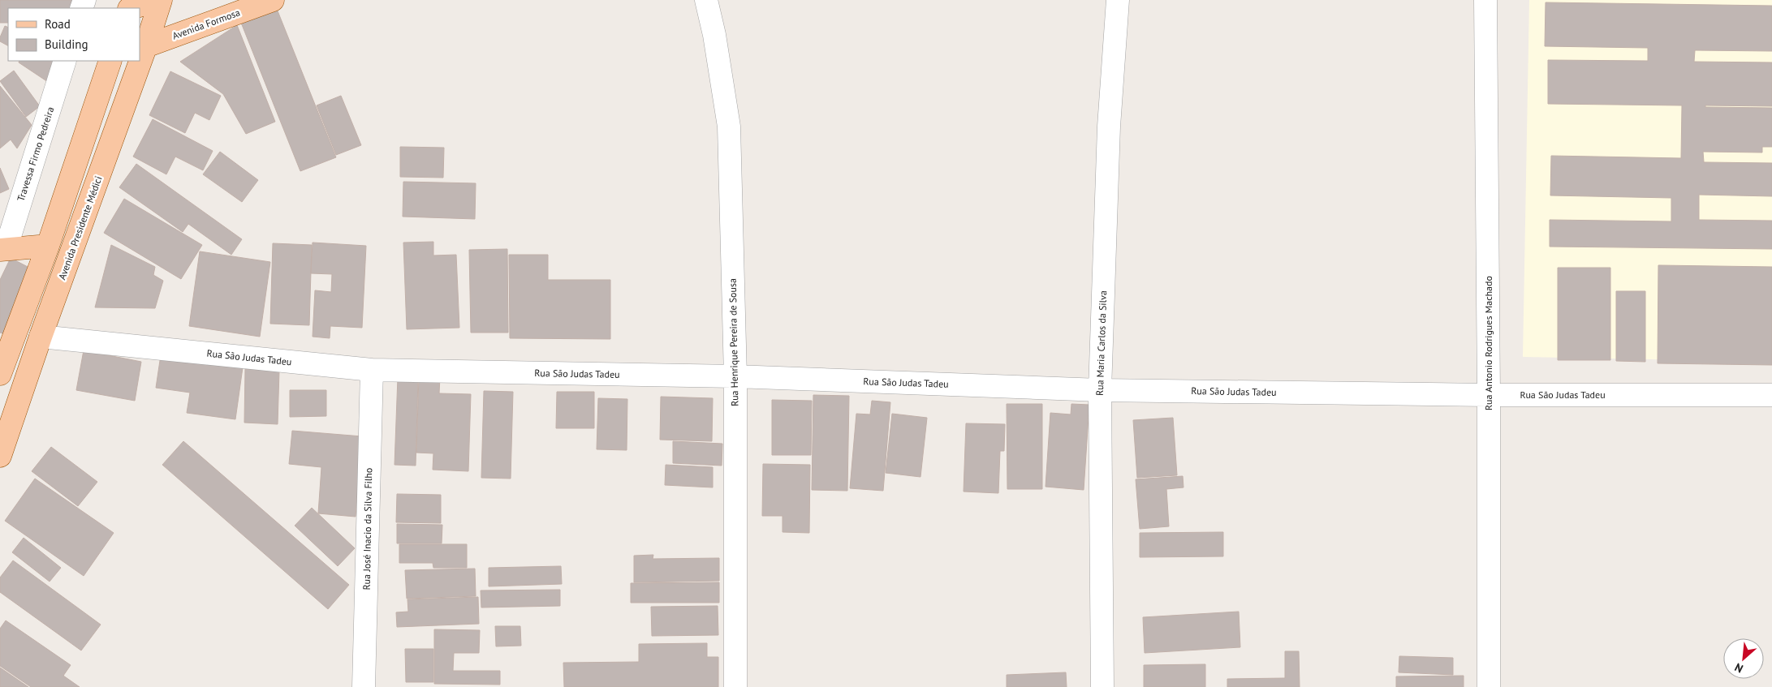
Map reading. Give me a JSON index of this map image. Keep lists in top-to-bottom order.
{
  "streets": {
    "main road": ["Avenida Formosa", "Avenida Presidente Médici"],
    "street": [
      "Travessa Firmo Pedreira",
      "Rua Henrique Pereira de Sousa",
      "Rua Maria Carlos da Silva",
      "Rua Antonio Rodrigues Machado",
      "Rua São Judas Tadeu",
      "Rua José Inacio da Silva Filho"
    ]
  },
  "crossings": [
    ["Avenida Formosa", "Avenida Presidente Médici"],
    ["Avenida Presidente Médici", "Rua São Judas Tadeu"],
    ["Rua Henrique Pereira de Sousa", "Rua São Judas Tadeu"],
    ["Rua Maria Carlos da Silva", "Rua São Judas Tadeu"],
    ["Rua Antonio Rodrigues Machado", "Rua São Judas Tadeu"],
    ["Rua São Judas Tadeu", "Rua José Inacio da Silva Filho"]
  ],
  "legend": ["Road", "Building"],
  "north": "bottom left"
}
